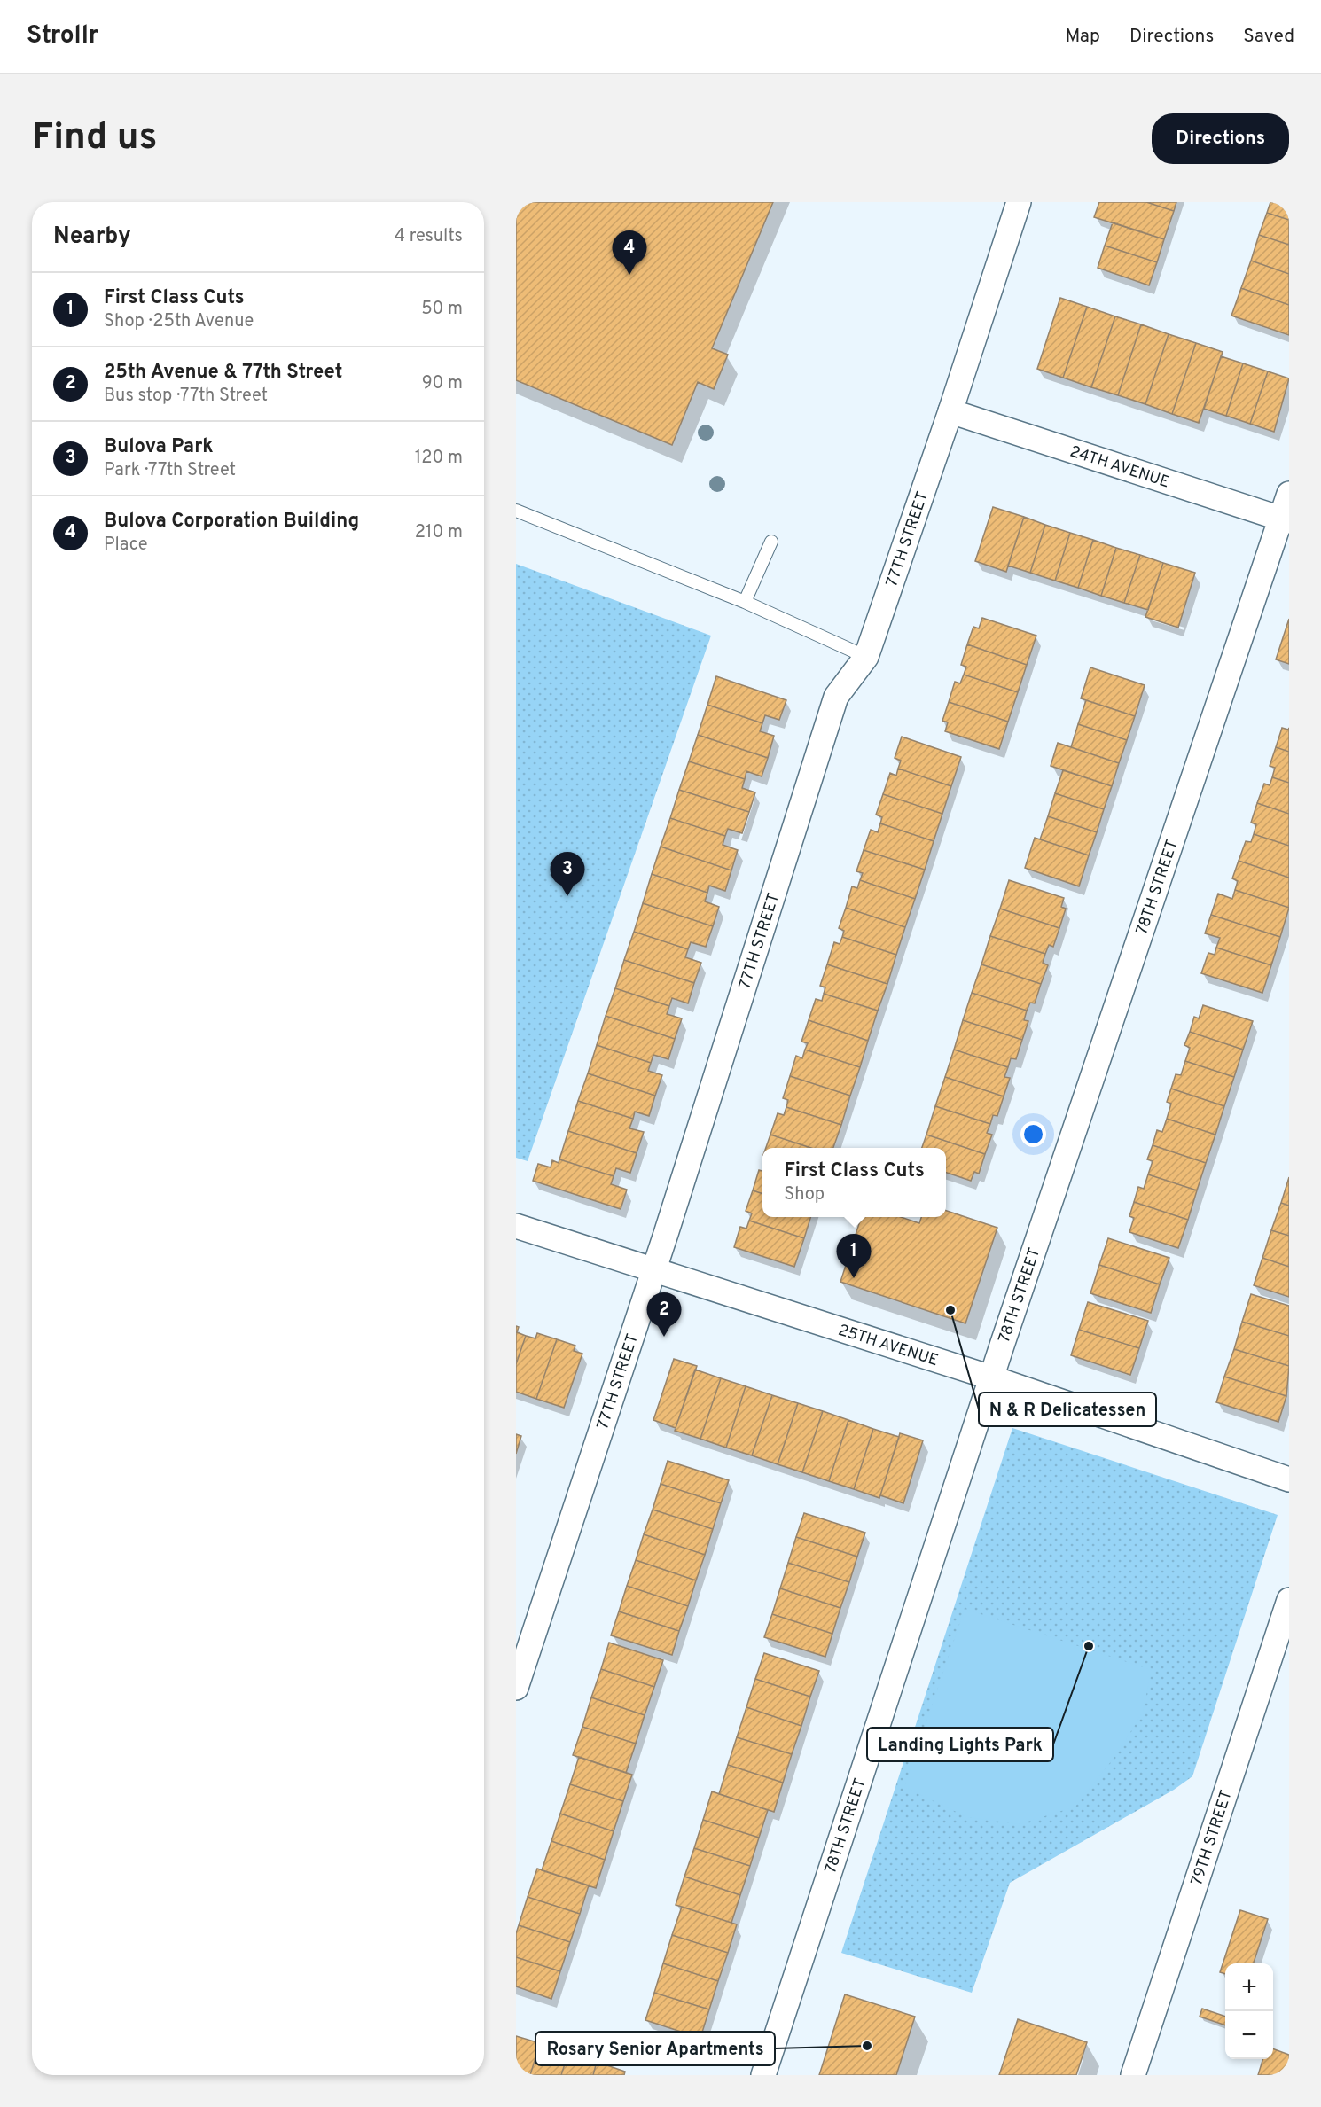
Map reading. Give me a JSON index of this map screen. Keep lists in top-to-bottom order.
{
  "streets": {
    "street": [
      "24TH AVENUE",
      "77TH STREET",
      "78TH STREET",
      "25TH AVENUE",
      "79TH STREET"
    ]
  },
  "crossings": [
    ["24TH AVENUE", "77TH STREET"],
    ["24TH AVENUE", "78TH STREET"],
    ["77TH STREET", "25TH AVENUE"],
    ["78TH STREET", "25TH AVENUE"]
  ],
  "places": ["N & R Delicatessen", "Landing Lights Park", "Rosary Senior Apartments"],
  "page": {
    "header": "Strollr",
    "nav": ["Map", "Directions", "Saved"],
    "buttons": "Directions",
    "title": "Find us",
    "heading": ["Nearby", "4 results"],
    "pins": [
      "4",
      "3",
      "1",
      "2"
    ],
    "list": [
      {
        "mark": "1",
        "name": "First Class Cuts",
        "note": "Shop · 25th Avenue",
        "value": "50 m"
      },
      {
        "mark": "2",
        "name": "25th Avenue & 77th Street",
        "note": "Bus stop · 77th Street",
        "value": "90 m"
      },
      {
        "mark": "3",
        "name": "Bulova Park",
        "note": "Park · 77th Street",
        "value": "120 m"
      },
      {
        "mark": "4",
        "name": "Bulova Corporation Building",
        "note": "Place",
        "value": "210 m"
      }
    ],
    "popup": ["First Class Cuts", "Shop"],
    "map_buttons": ["+", "−"]
  }
}
